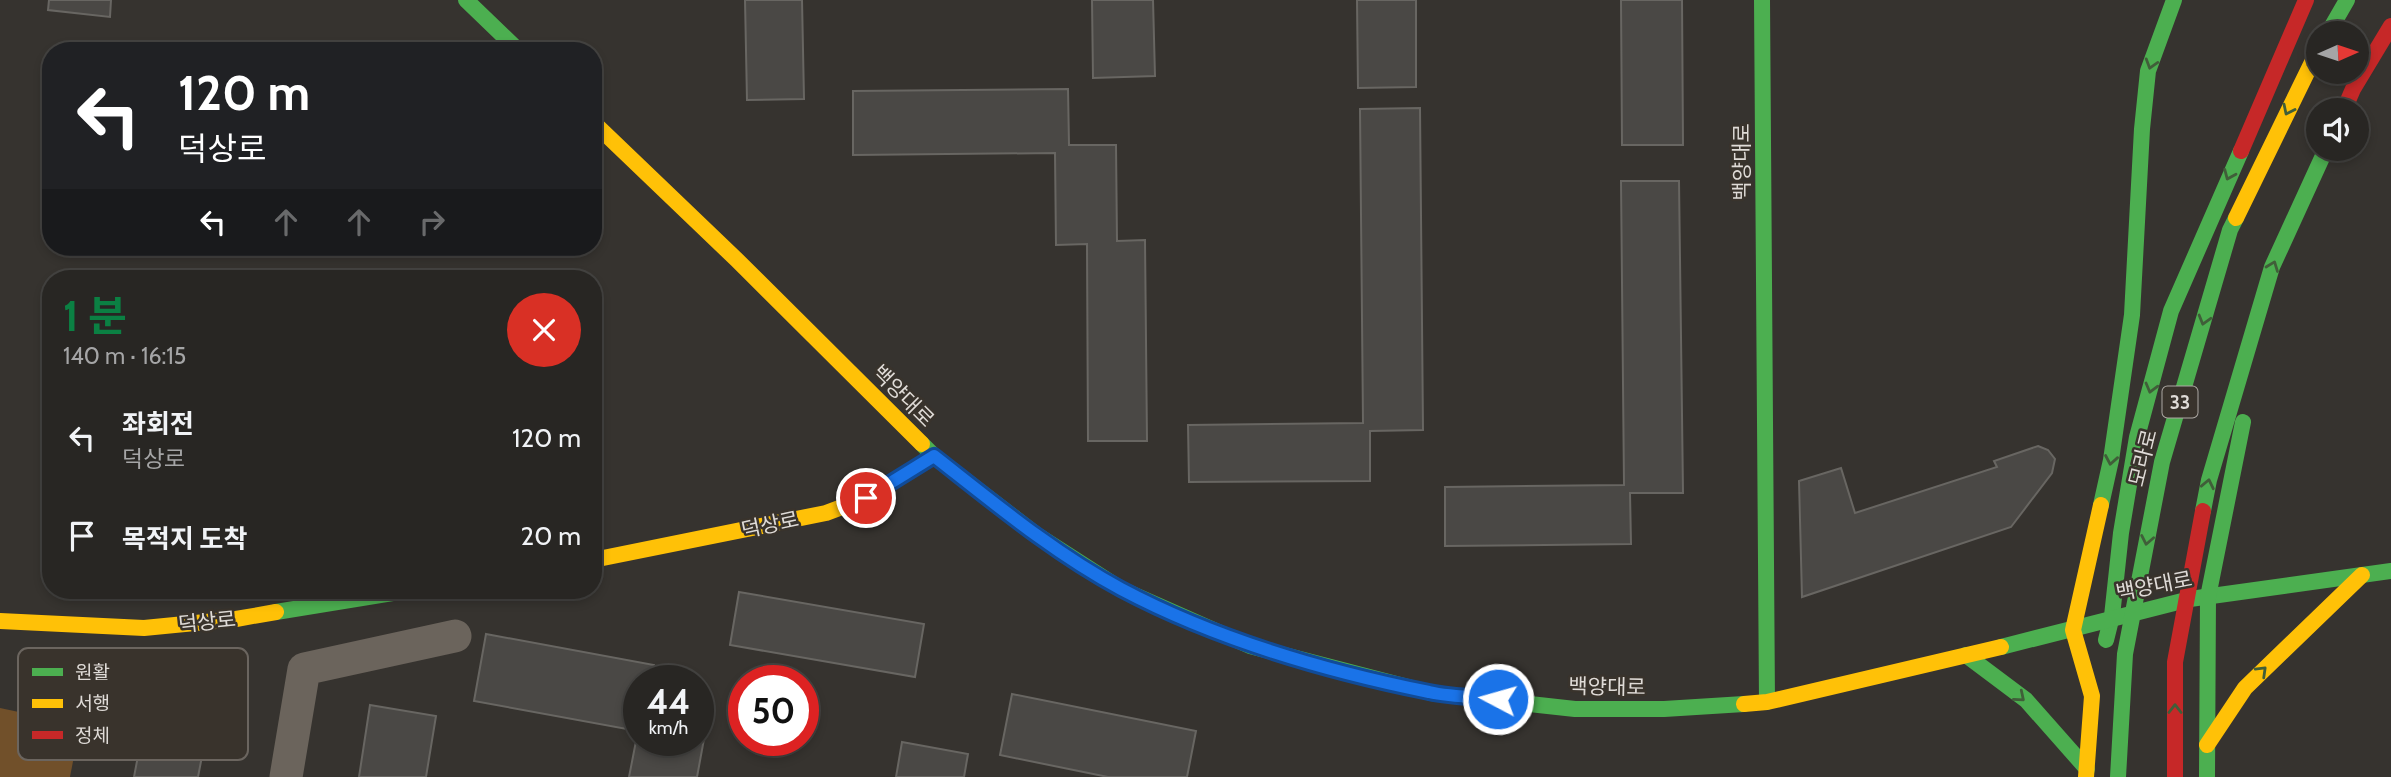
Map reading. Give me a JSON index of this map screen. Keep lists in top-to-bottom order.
{
  "streets": {
    "main road": [
      "백양대로",
      "33",
      "모라로",
      "덕상로"
    ]
  },
  "crossings": [
    ["백양대로", "모라로"],
    ["백양대로", "덕상로"]
  ],
  "legend": ["원활", "서행", "정체"],
  "north": "right",
  "page": {
    "turn": ["120 m", "덕상로"],
    "heading": ["1 분", "140 m · 16:15"],
    "list": [
      {
        "name": "좌회전",
        "note": "덕상로",
        "value": "120 m"
      },
      {
        "name": "목적지 도착",
        "value": "20 m"
      }
    ],
    "speed": "44 km/h",
    "limit": "50"
  }
}
